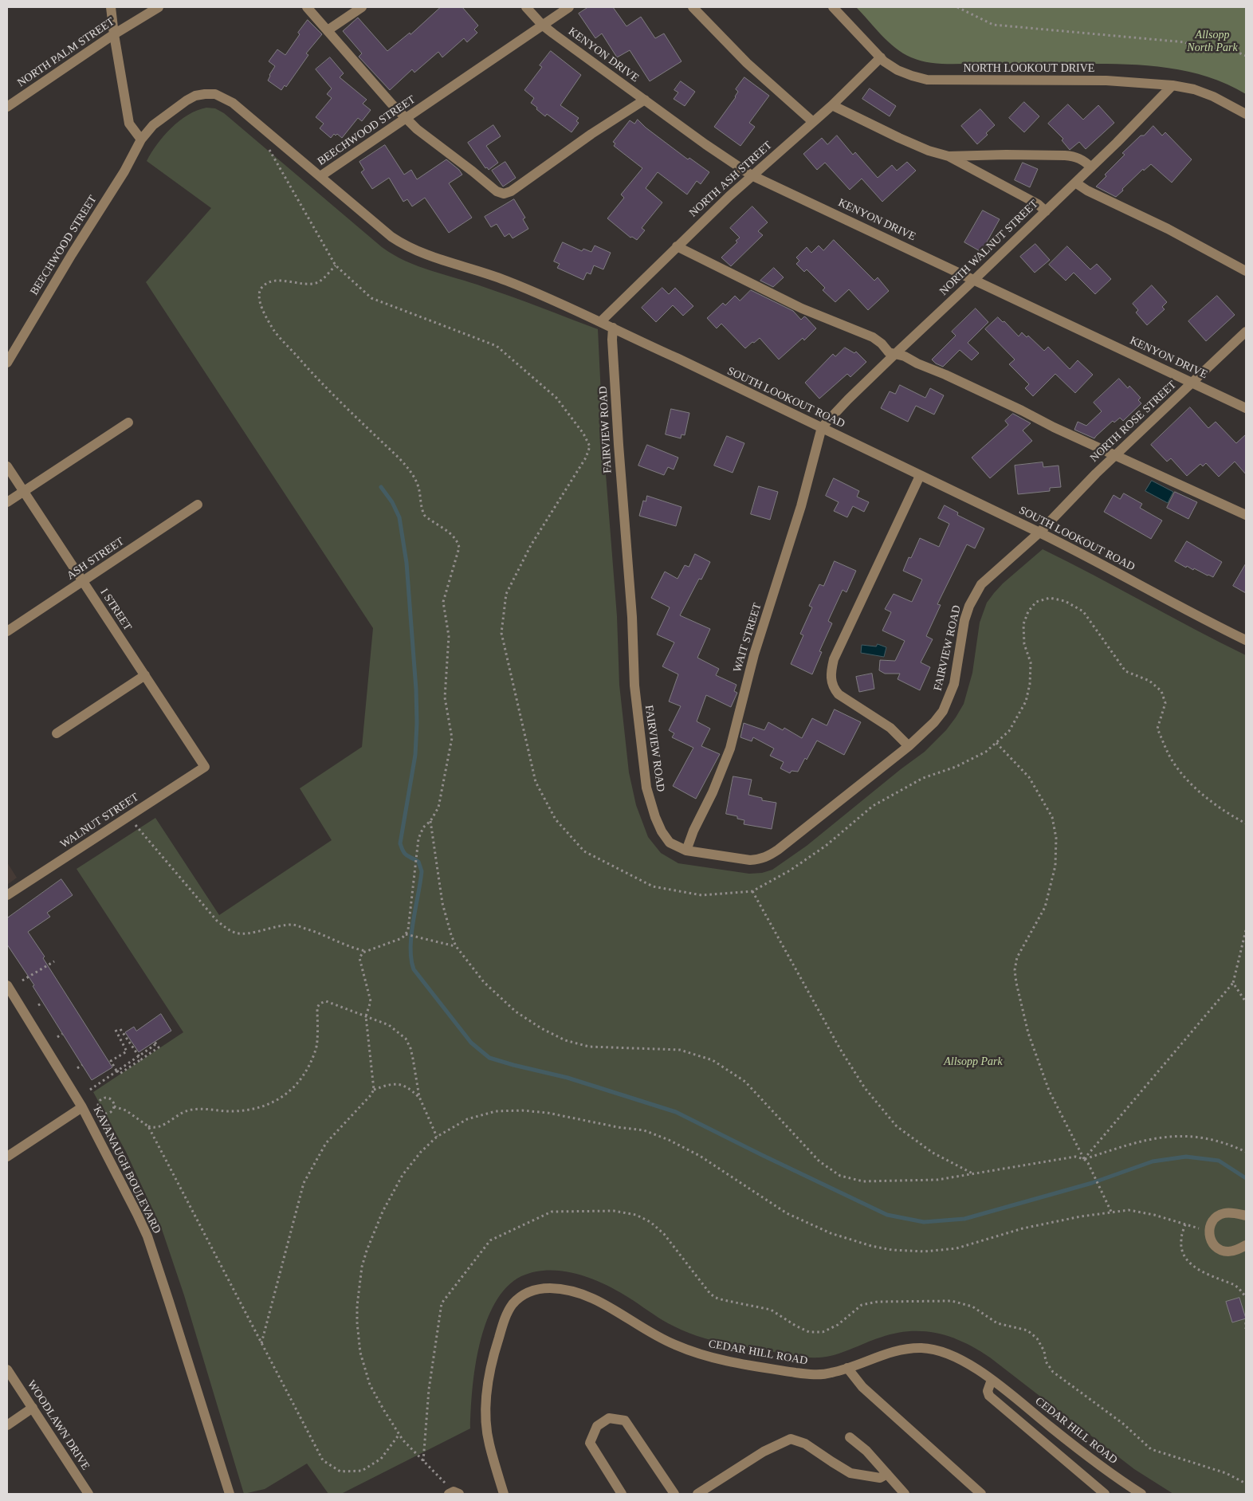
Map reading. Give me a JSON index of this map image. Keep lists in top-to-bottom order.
{
  "streets": {
    "street": [
      "NORTH PALM STREET",
      "KENYON DRIVE",
      "NORTH LOOKOUT DRIVE",
      "BEECHWOOD STREET",
      "NORTH ASH STREET",
      "NORTH WALNUT STREET",
      "SOUTH LOOKOUT ROAD",
      "NORTH ROSE STREET",
      "FAIRVIEW ROAD",
      "ASH STREET",
      "I STREET",
      "WAIT STREET",
      "WALNUT STREET",
      "KAVANAUGH BOULEVARD",
      "CEDAR HILL ROAD",
      "WOODLAWN DRIVE"
    ]
  },
  "crossings": [
    ["KENYON DRIVE", "BEECHWOOD STREET"],
    ["KENYON DRIVE", "NORTH ASH STREET"],
    ["KENYON DRIVE", "NORTH WALNUT STREET"],
    ["KENYON DRIVE", "NORTH ROSE STREET"],
    ["NORTH LOOKOUT DRIVE", "NORTH ASH STREET"],
    ["NORTH LOOKOUT DRIVE", "NORTH WALNUT STREET"],
    ["BEECHWOOD STREET", "SOUTH LOOKOUT ROAD"],
    ["NORTH ASH STREET", "SOUTH LOOKOUT ROAD"],
    ["NORTH WALNUT STREET", "SOUTH LOOKOUT ROAD"],
    ["NORTH WALNUT STREET", "WAIT STREET"],
    ["SOUTH LOOKOUT ROAD", "NORTH ROSE STREET"],
    ["SOUTH LOOKOUT ROAD", "FAIRVIEW ROAD"],
    ["SOUTH LOOKOUT ROAD", "WAIT STREET"],
    ["NORTH ROSE STREET", "FAIRVIEW ROAD"],
    ["FAIRVIEW ROAD", "WAIT STREET"],
    ["ASH STREET", "I STREET"],
    ["I STREET", "WALNUT STREET"]
  ],
  "parks": ["Allsopp North Park", "Allsopp Park"]
}
